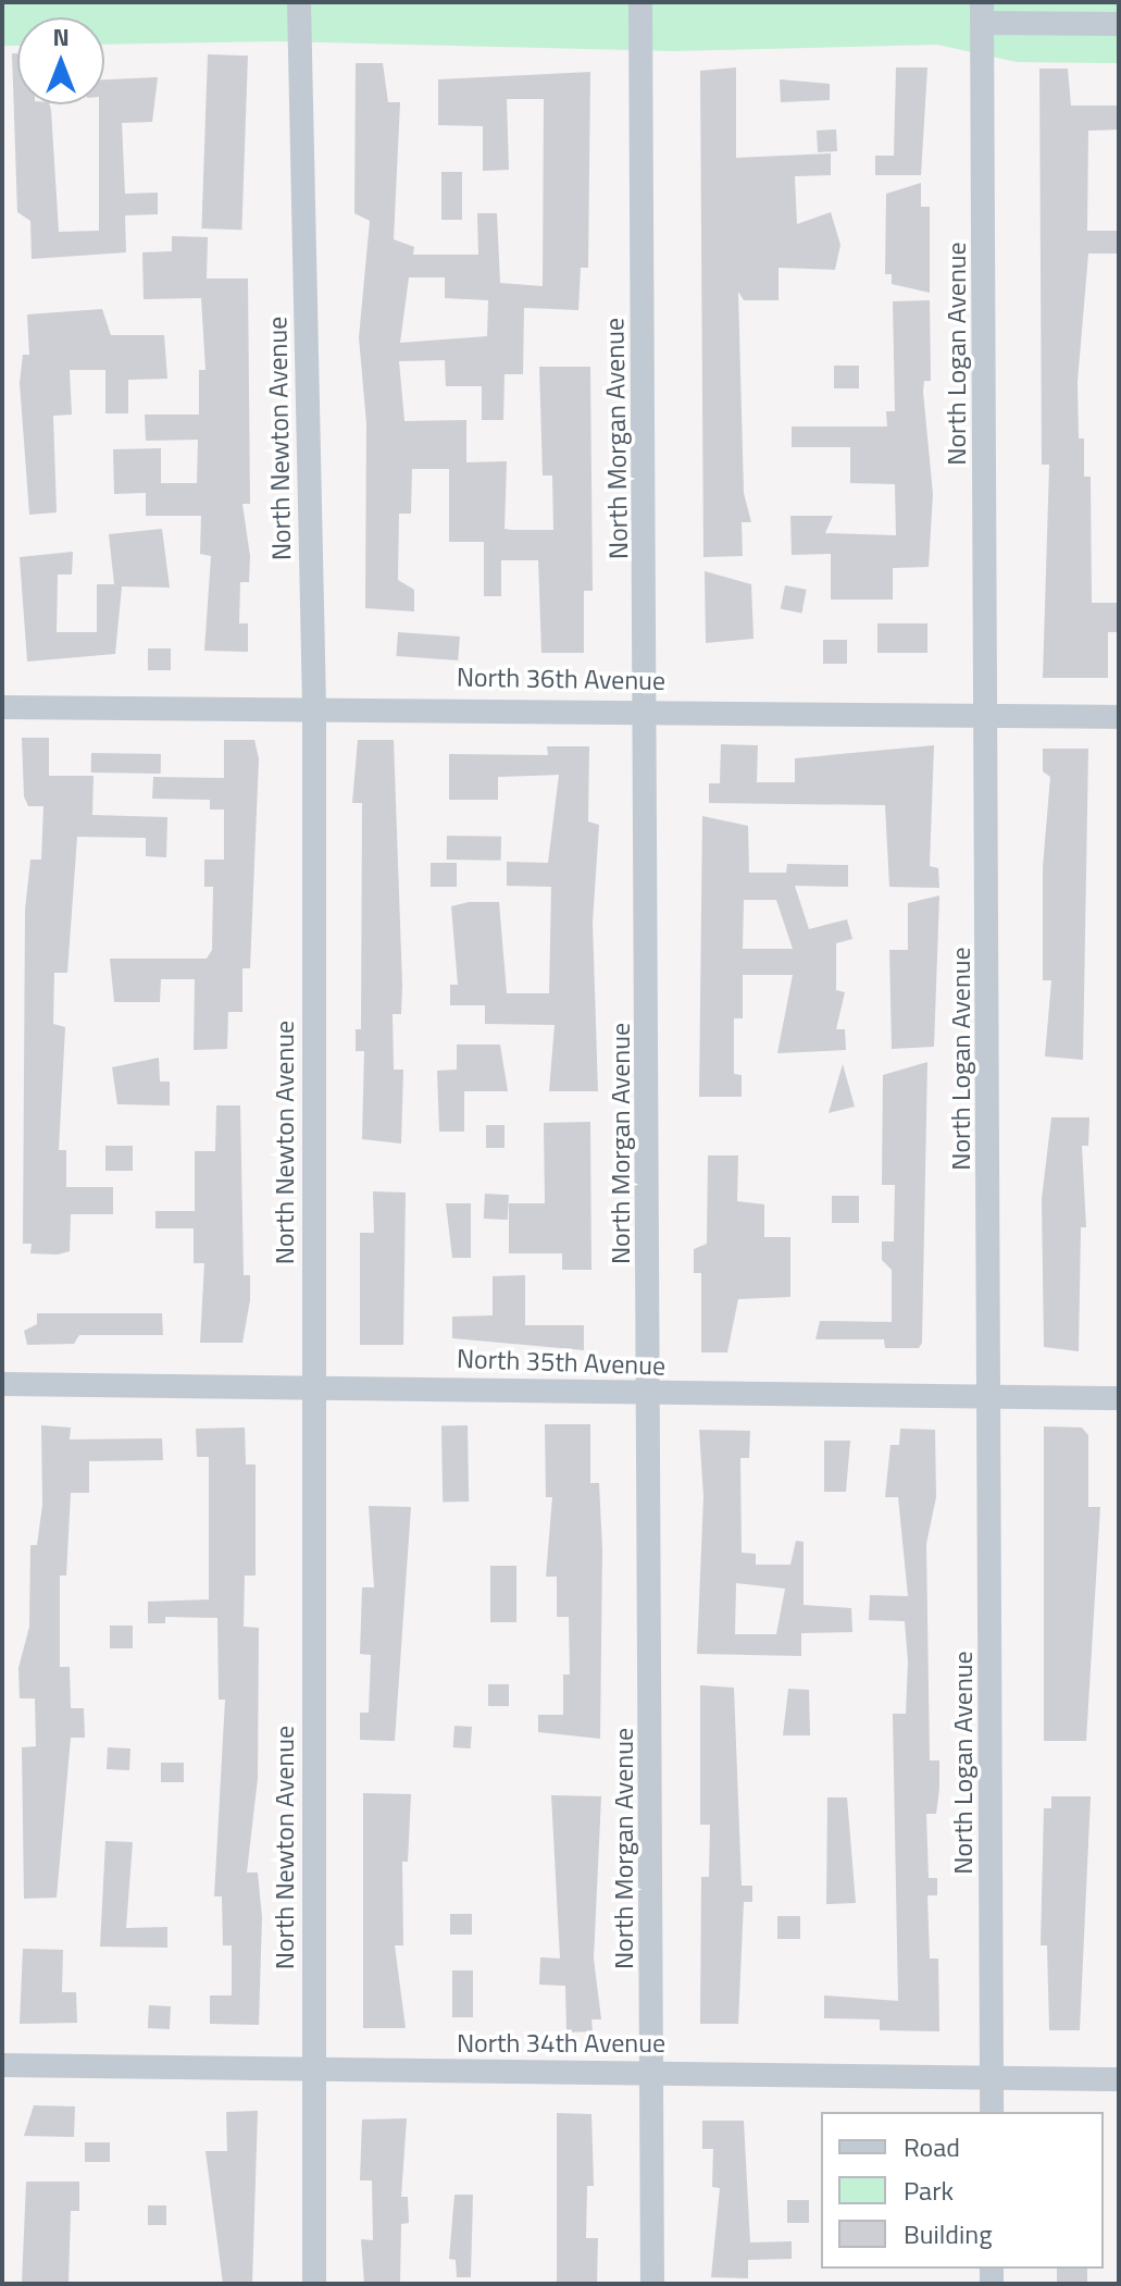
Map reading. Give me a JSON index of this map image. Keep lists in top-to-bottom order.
{
  "streets": {
    "street": [
      "North Logan Avenue",
      "North Newton Avenue",
      "North Morgan Avenue",
      "North 36th Avenue",
      "North 35th Avenue",
      "North 34th Avenue"
    ]
  },
  "crossings": [
    ["North Logan Avenue", "North 36th Avenue"],
    ["North Logan Avenue", "North 35th Avenue"],
    ["North Logan Avenue", "North 34th Avenue"],
    ["North Newton Avenue", "North 36th Avenue"],
    ["North Newton Avenue", "North 35th Avenue"],
    ["North Newton Avenue", "North 34th Avenue"],
    ["North Morgan Avenue", "North 36th Avenue"],
    ["North Morgan Avenue", "North 35th Avenue"],
    ["North Morgan Avenue", "North 34th Avenue"]
  ],
  "legend": ["Road", "Park", "Building"],
  "north": "top"
}
